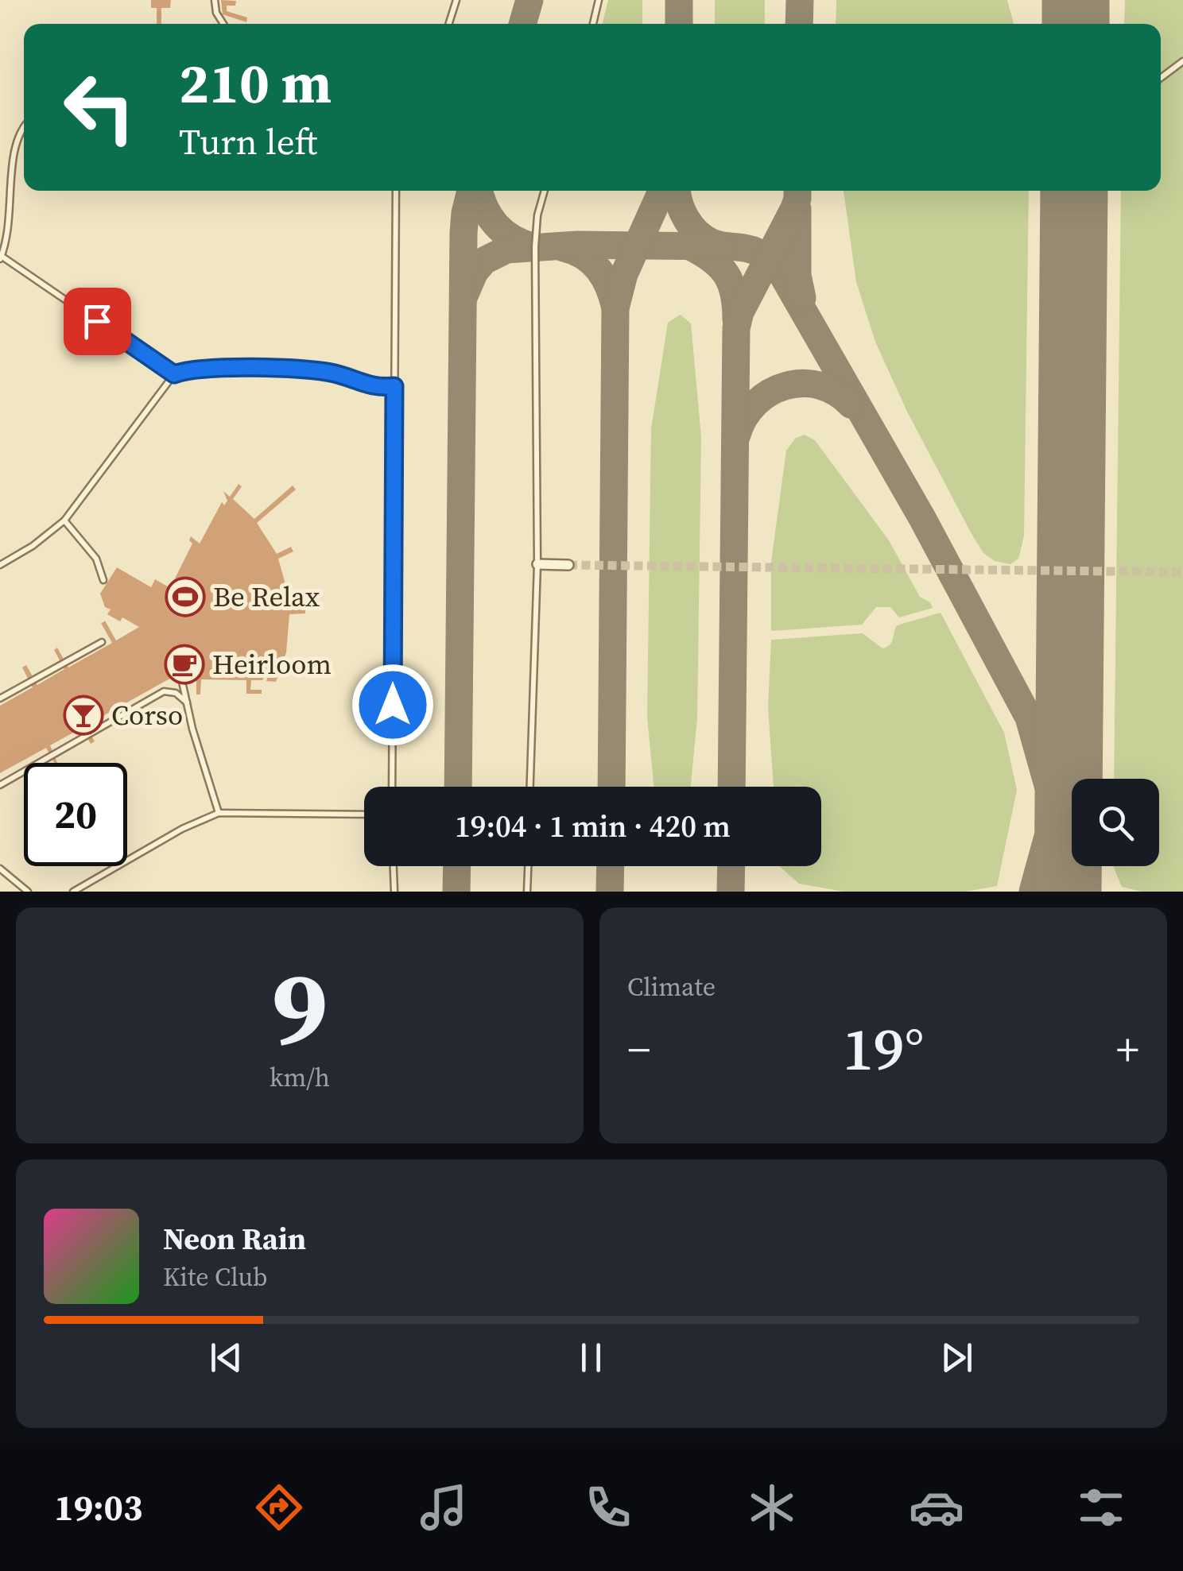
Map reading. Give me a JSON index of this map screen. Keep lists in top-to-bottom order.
{
  "places": {
    "sports": ["Be Relax"],
    "cafe": ["Heirloom"],
    "bar": ["Corso"]
  },
  "page": {
    "turn": ["210 m", "Turn left"],
    "limit": "20",
    "trip": "19:04 · 1 min · 420 m",
    "tile": [
      ["9", "km/h"],
      "Climate"
    ],
    "heat": ["−", "19°", "+"],
    "song": ["Neon Rain", "Kite Club"],
    "tabs": "19:03"
  }
}
